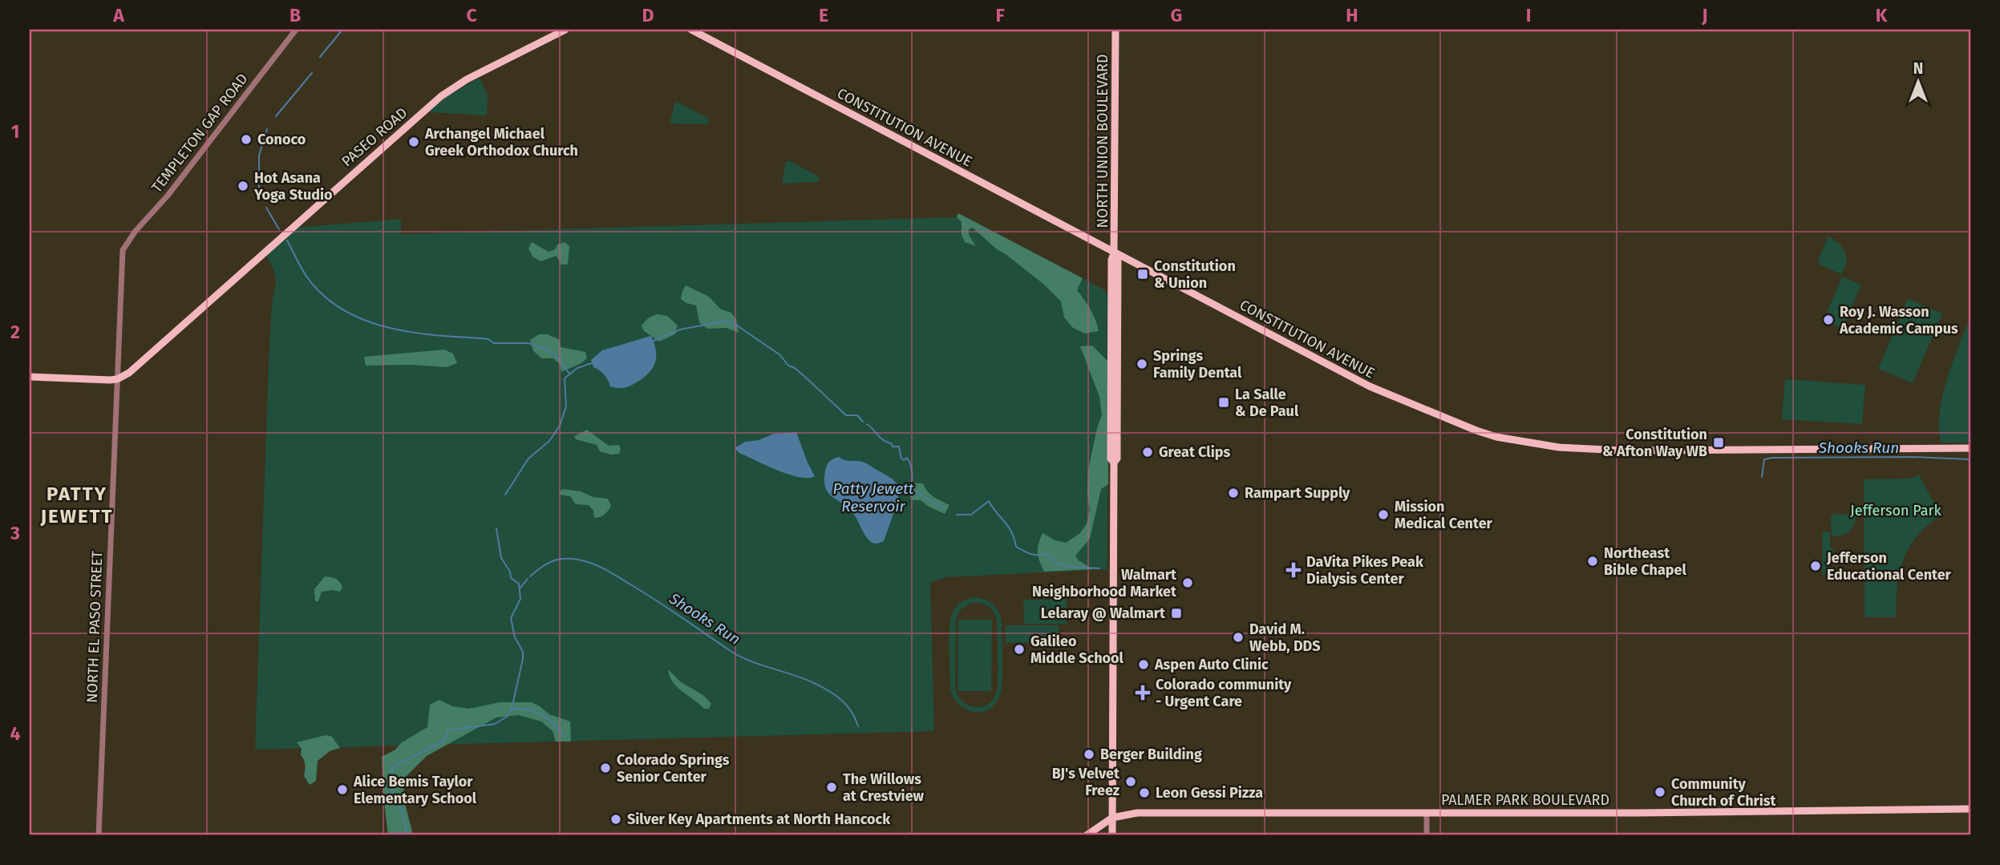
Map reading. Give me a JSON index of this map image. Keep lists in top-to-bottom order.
{
  "streets": {
    "main road": [
      "CONSTITUTION AVENUE",
      "PASEO ROAD",
      "NORTH UNION BOULEVARD",
      "PALMER PARK BOULEVARD"
    ],
    "street": ["TEMPLETON GAP ROAD", "NORTH EL PASO STREET"]
  },
  "crossings": [
    ["CONSTITUTION AVENUE", "NORTH UNION BOULEVARD"],
    ["TEMPLETON GAP ROAD", "NORTH EL PASO STREET"],
    ["PASEO ROAD", "NORTH EL PASO STREET"],
    ["NORTH UNION BOULEVARD", "PALMER PARK BOULEVARD"]
  ],
  "districts": ["PATTY JEWETT"],
  "water": ["Shooks Run", "Patty Jewett Reservoir"],
  "parks": ["Jefferson Park"],
  "places": {
    "other": [
      "Conoco",
      "Archangel Michael Greek Orthodox Church",
      "Hot Asana Yoga Studio",
      "Roy J. Wasson Academic Campus",
      "Springs Family Dental",
      "Great Clips",
      "Rampart Supply",
      "Mission Medical Center",
      "Northeast Bible Chapel",
      "Jefferson Educational Center",
      "Walmart Neighborhood Market",
      "David M. Webb, DDS",
      "Galileo Middle School",
      "Aspen Auto Clinic",
      "Berger Building",
      "Colorado Springs Senior Center",
      "BJ's Velvet Freez",
      "The Willows at Crestview",
      "Alice Bemis Taylor Elementary School",
      "Community Church of Christ",
      "Leon Gessi Pizza",
      "Silver Key Apartments at North Hancock"
    ],
    "transit": [
      "Constitution & Union",
      "La Salle & De Paul",
      "Constitution & Afton Way WB",
      "Lelaray @ Walmart"
    ],
    "health": ["DaVita Pikes Peak Dialysis Center", "Colorado community - Urgent Care"]
  },
  "north": "top",
  "grid": {
    "columns": [
      "A",
      "B",
      "C",
      "D",
      "E",
      "F",
      "G",
      "H",
      "I",
      "J",
      "K"
    ],
    "rows": [
      "1",
      "2",
      "3",
      "4"
    ]
  }
}
